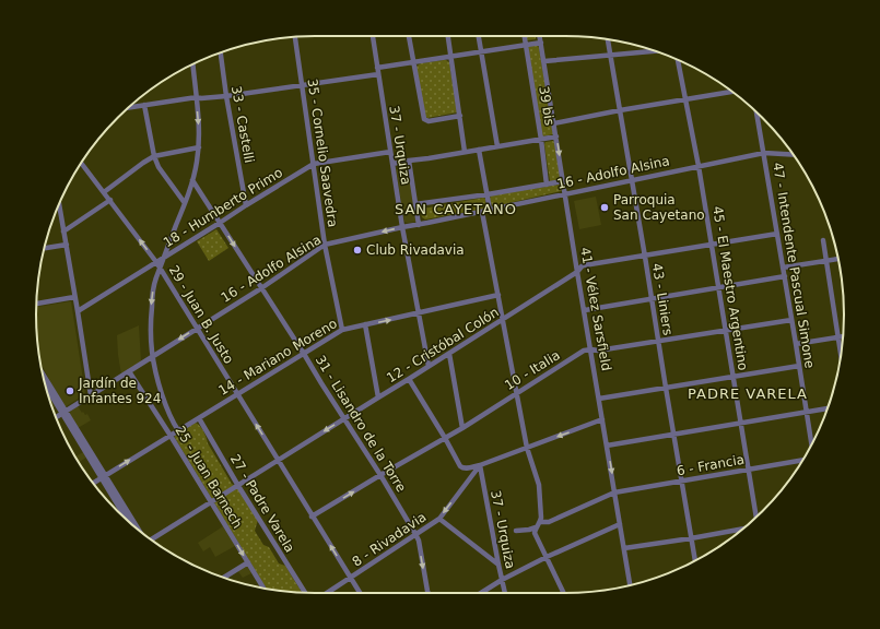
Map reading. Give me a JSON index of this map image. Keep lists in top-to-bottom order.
{
  "streets": {
    "street": [
      "39 bis",
      "33 - Castelli",
      "37 - Urquiza",
      "35 - Cornelio Saavedra",
      "16 - Adolfo Alsina",
      "18 - Humberto Primo",
      "47 - Intendente Pascual Simone",
      "45 - El Maestro Argentino",
      "43 - Liniers",
      "41 - Vélez Sarsfield",
      "29 - Juan B. Justo",
      "12 - Cristóbal Colón",
      "14 - Mariano Moreno",
      "10 - Italia",
      "31 - Lisandro de la Torre",
      "6 - Francia",
      "25 - Juan Barnech",
      "27 - Padre Varela",
      "8 - Rivadavia"
    ]
  },
  "crossings": [
    ["33 - Castelli", "18 - Humberto Primo"],
    ["37 - Urquiza", "16 - Adolfo Alsina"],
    ["37 - Urquiza", "18 - Humberto Primo"],
    ["37 - Urquiza", "12 - Cristóbal Colón"],
    ["37 - Urquiza", "14 - Mariano Moreno"],
    ["37 - Urquiza", "8 - Rivadavia"],
    ["35 - Cornelio Saavedra", "16 - Adolfo Alsina"],
    ["35 - Cornelio Saavedra", "18 - Humberto Primo"],
    ["35 - Cornelio Saavedra", "14 - Mariano Moreno"],
    ["16 - Adolfo Alsina", "47 - Intendente Pascual Simone"],
    ["16 - Adolfo Alsina", "45 - El Maestro Argentino"],
    ["16 - Adolfo Alsina", "43 - Liniers"],
    ["16 - Adolfo Alsina", "41 - Vélez Sarsfield"],
    ["16 - Adolfo Alsina", "29 - Juan B. Justo"],
    ["16 - Adolfo Alsina", "31 - Lisandro de la Torre"],
    ["16 - Adolfo Alsina", "25 - Juan Barnech"],
    ["18 - Humberto Primo", "29 - Juan B. Justo"],
    ["18 - Humberto Primo", "31 - Lisandro de la Torre"],
    ["47 - Intendente Pascual Simone", "12 - Cristóbal Colón"],
    ["47 - Intendente Pascual Simone", "10 - Italia"],
    ["45 - El Maestro Argentino", "12 - Cristóbal Colón"],
    ["45 - El Maestro Argentino", "10 - Italia"],
    ["45 - El Maestro Argentino", "6 - Francia"],
    ["43 - Liniers", "12 - Cristóbal Colón"],
    ["43 - Liniers", "10 - Italia"],
    ["43 - Liniers", "6 - Francia"],
    ["41 - Vélez Sarsfield", "12 - Cristóbal Colón"],
    ["41 - Vélez Sarsfield", "10 - Italia"],
    ["41 - Vélez Sarsfield", "6 - Francia"],
    ["29 - Juan B. Justo", "12 - Cristóbal Colón"],
    ["29 - Juan B. Justo", "14 - Mariano Moreno"],
    ["29 - Juan B. Justo", "10 - Italia"],
    ["29 - Juan B. Justo", "8 - Rivadavia"],
    ["12 - Cristóbal Colón", "31 - Lisandro de la Torre"],
    ["12 - Cristóbal Colón", "25 - Juan Barnech"],
    ["12 - Cristóbal Colón", "27 - Padre Varela"],
    ["14 - Mariano Moreno", "31 - Lisandro de la Torre"],
    ["14 - Mariano Moreno", "25 - Juan Barnech"],
    ["14 - Mariano Moreno", "27 - Padre Varela"],
    ["10 - Italia", "31 - Lisandro de la Torre"],
    ["31 - Lisandro de la Torre", "8 - Rivadavia"]
  ],
  "one_way": ["29 - Juan B. Justo"],
  "districts": ["SAN CAYETANO", "PADRE VARELA"],
  "places": ["Parroquia San Cayetano", "Club Rivadavia", "Jardín de Infantes 924"]
}
